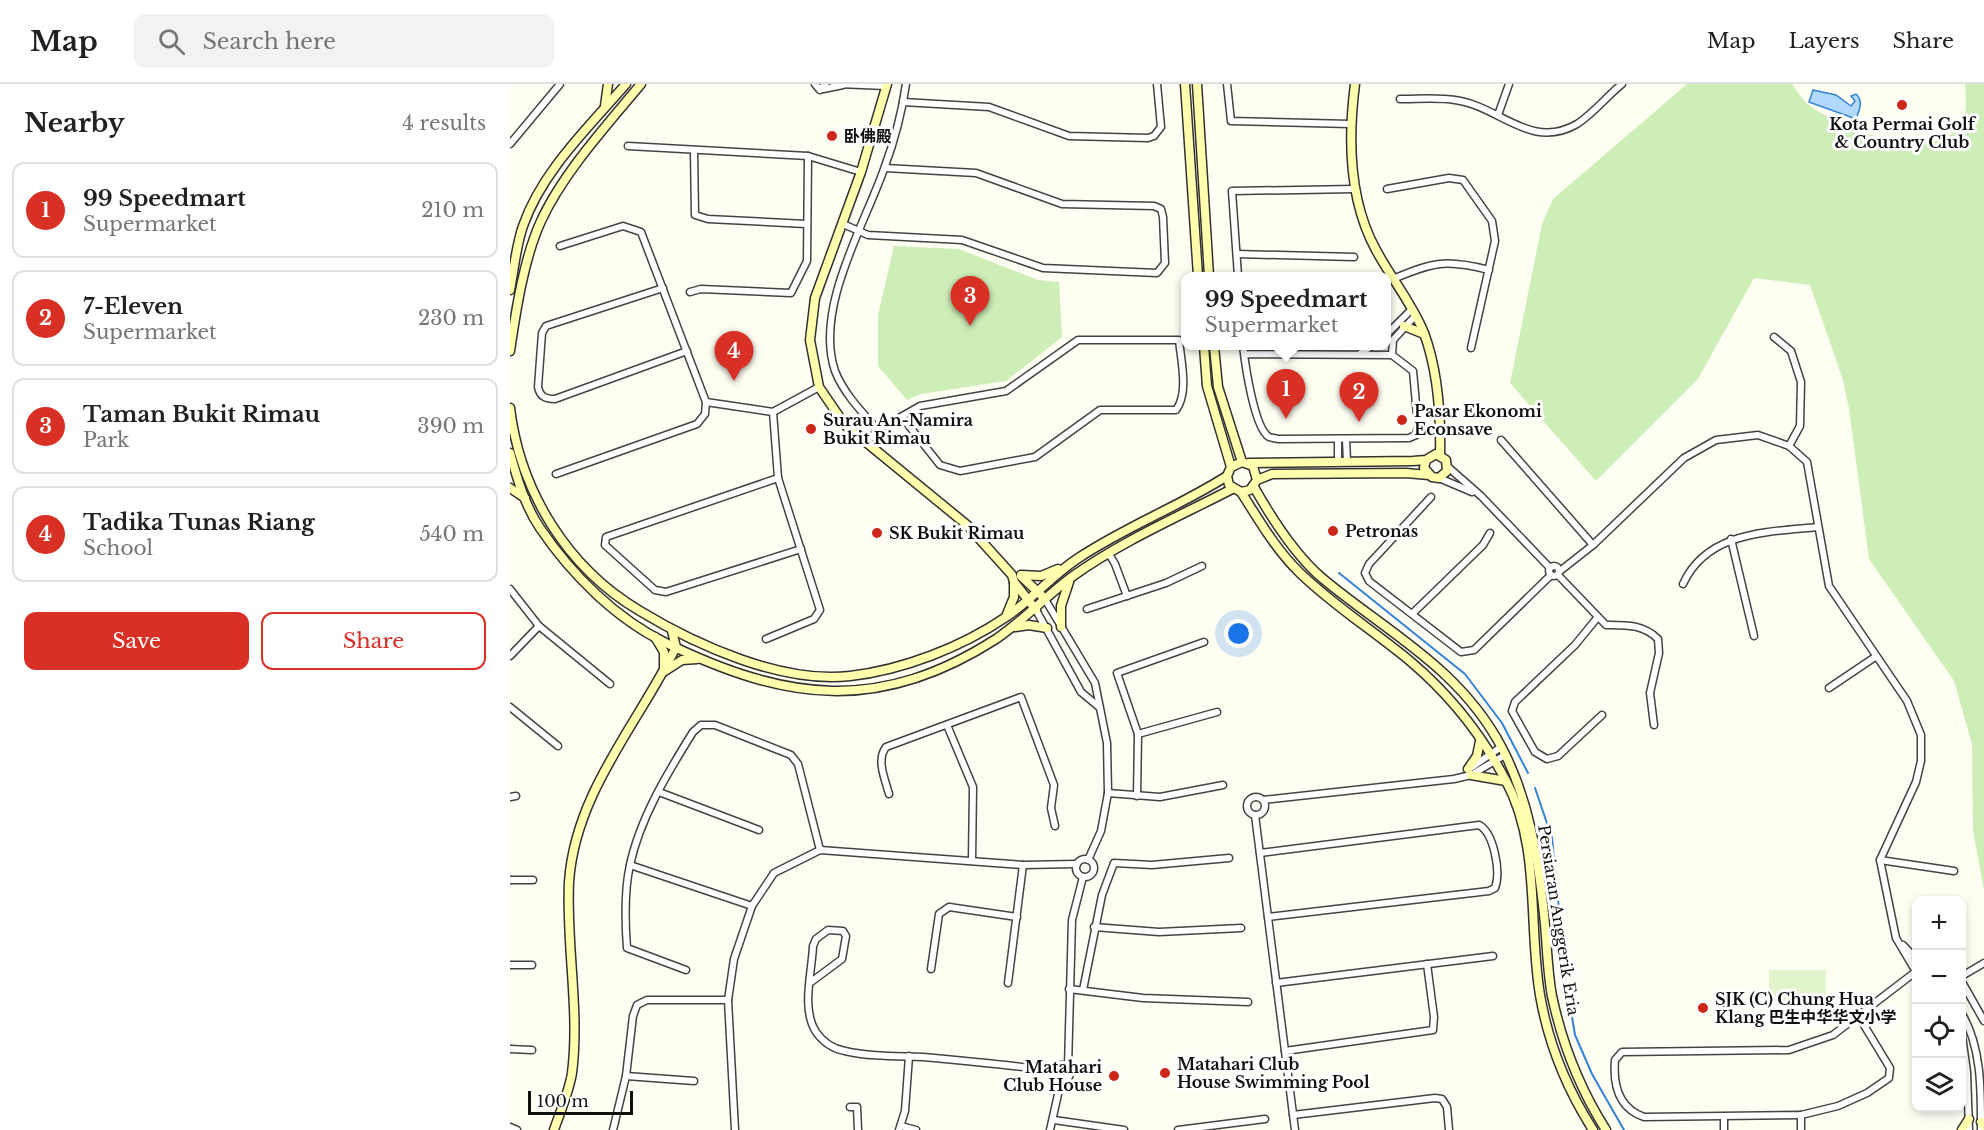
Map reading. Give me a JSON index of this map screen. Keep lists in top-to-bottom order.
{
  "streets": {
    "main road": ["Persiaran Anggerik Eria"]
  },
  "places": [
    "Kota Permai Golf & Country Club",
    "卧佛殿",
    "Pasar Ekonomi Econsave",
    "Surau An-Namira Bukit Rimau",
    "Petronas",
    "SK Bukit Rimau",
    "SJK (C) Chung Hua Klang 巴生中华华文小学",
    "Matahari Club House Swimming Pool",
    "Matahari Club House"
  ],
  "scale_bar": "100 m",
  "page": {
    "header": "Map",
    "search": "Search here",
    "nav": ["Map", "Layers", "Share"],
    "heading": ["Nearby", "4 results"],
    "list": [
      {
        "mark": "1",
        "name": "99 Speedmart",
        "note": "Supermarket",
        "value": "210 m"
      },
      {
        "mark": "2",
        "name": "7-Eleven",
        "note": "Supermarket",
        "value": "230 m"
      },
      {
        "mark": "3",
        "name": "Taman Bukit Rimau",
        "note": "Park",
        "value": "390 m"
      },
      {
        "mark": "4",
        "name": "Tadika Tunas Riang",
        "note": "School",
        "value": "540 m"
      }
    ],
    "popup": ["99 Speedmart", "Supermarket"],
    "pins": [
      "3",
      "4",
      "1",
      "2"
    ],
    "buttons": ["Save", "Share"],
    "map_buttons": ["+", "−"],
    "scale": "100 m"
  }
}
